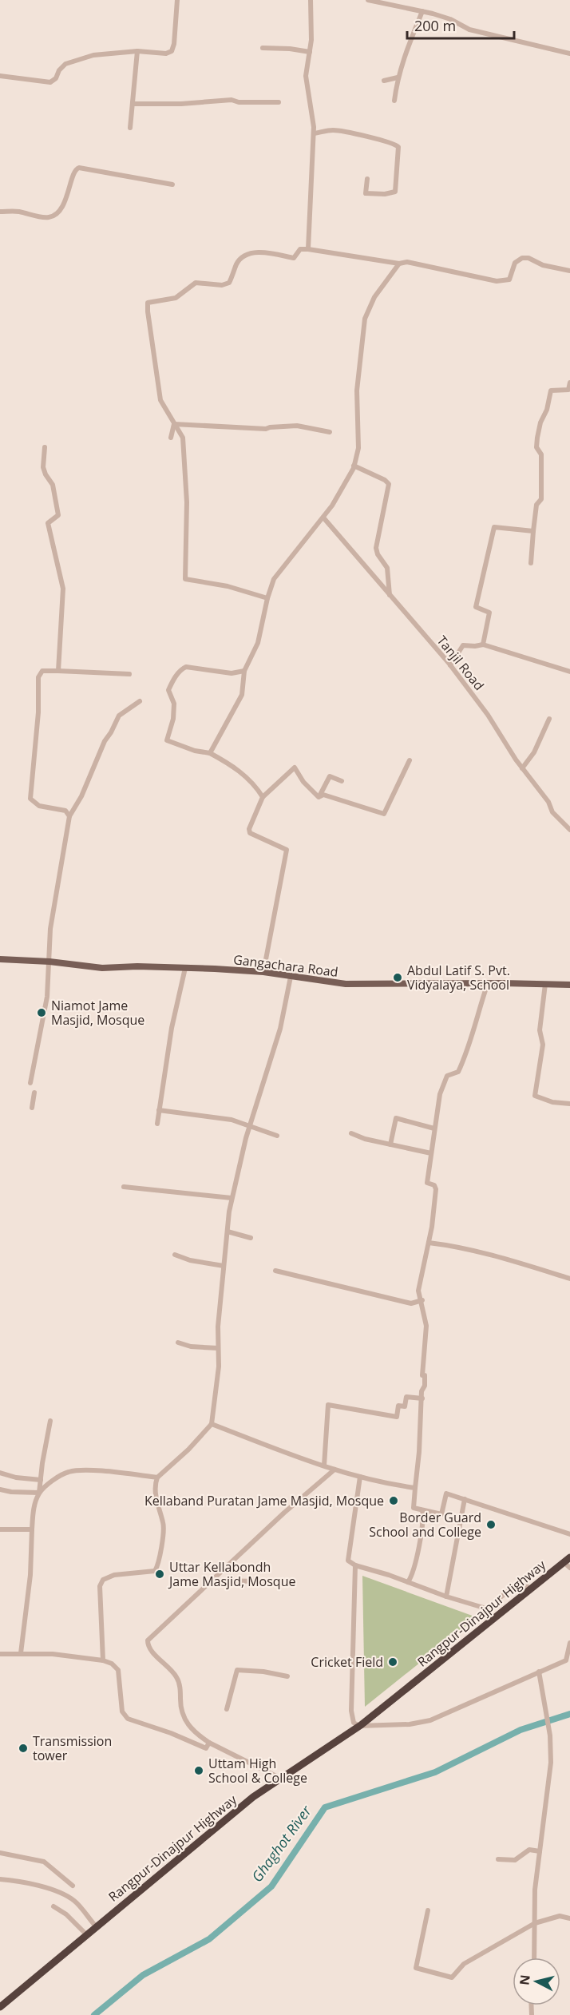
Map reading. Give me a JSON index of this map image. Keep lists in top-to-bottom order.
{
  "streets": {
    "highway": ["Rangpur-Dinajpur Highway"],
    "main road": ["Gangachara Road"],
    "street": ["Tanjil Road"]
  },
  "water": ["Ghaghot River"],
  "places": [
    "Abdul Latif S. Pvt. Vidyalaya, School",
    "Niamot Jame Masjid, Mosque",
    "Kellaband Puratan Jame Masjid, Mosque",
    "Border Guard School and College",
    "Uttar Kellabondh Jame Masjid, Mosque",
    "Cricket Field",
    "Transmission tower",
    "Uttam High School & College"
  ],
  "scale_bar": "200 m",
  "north": "left"
}
